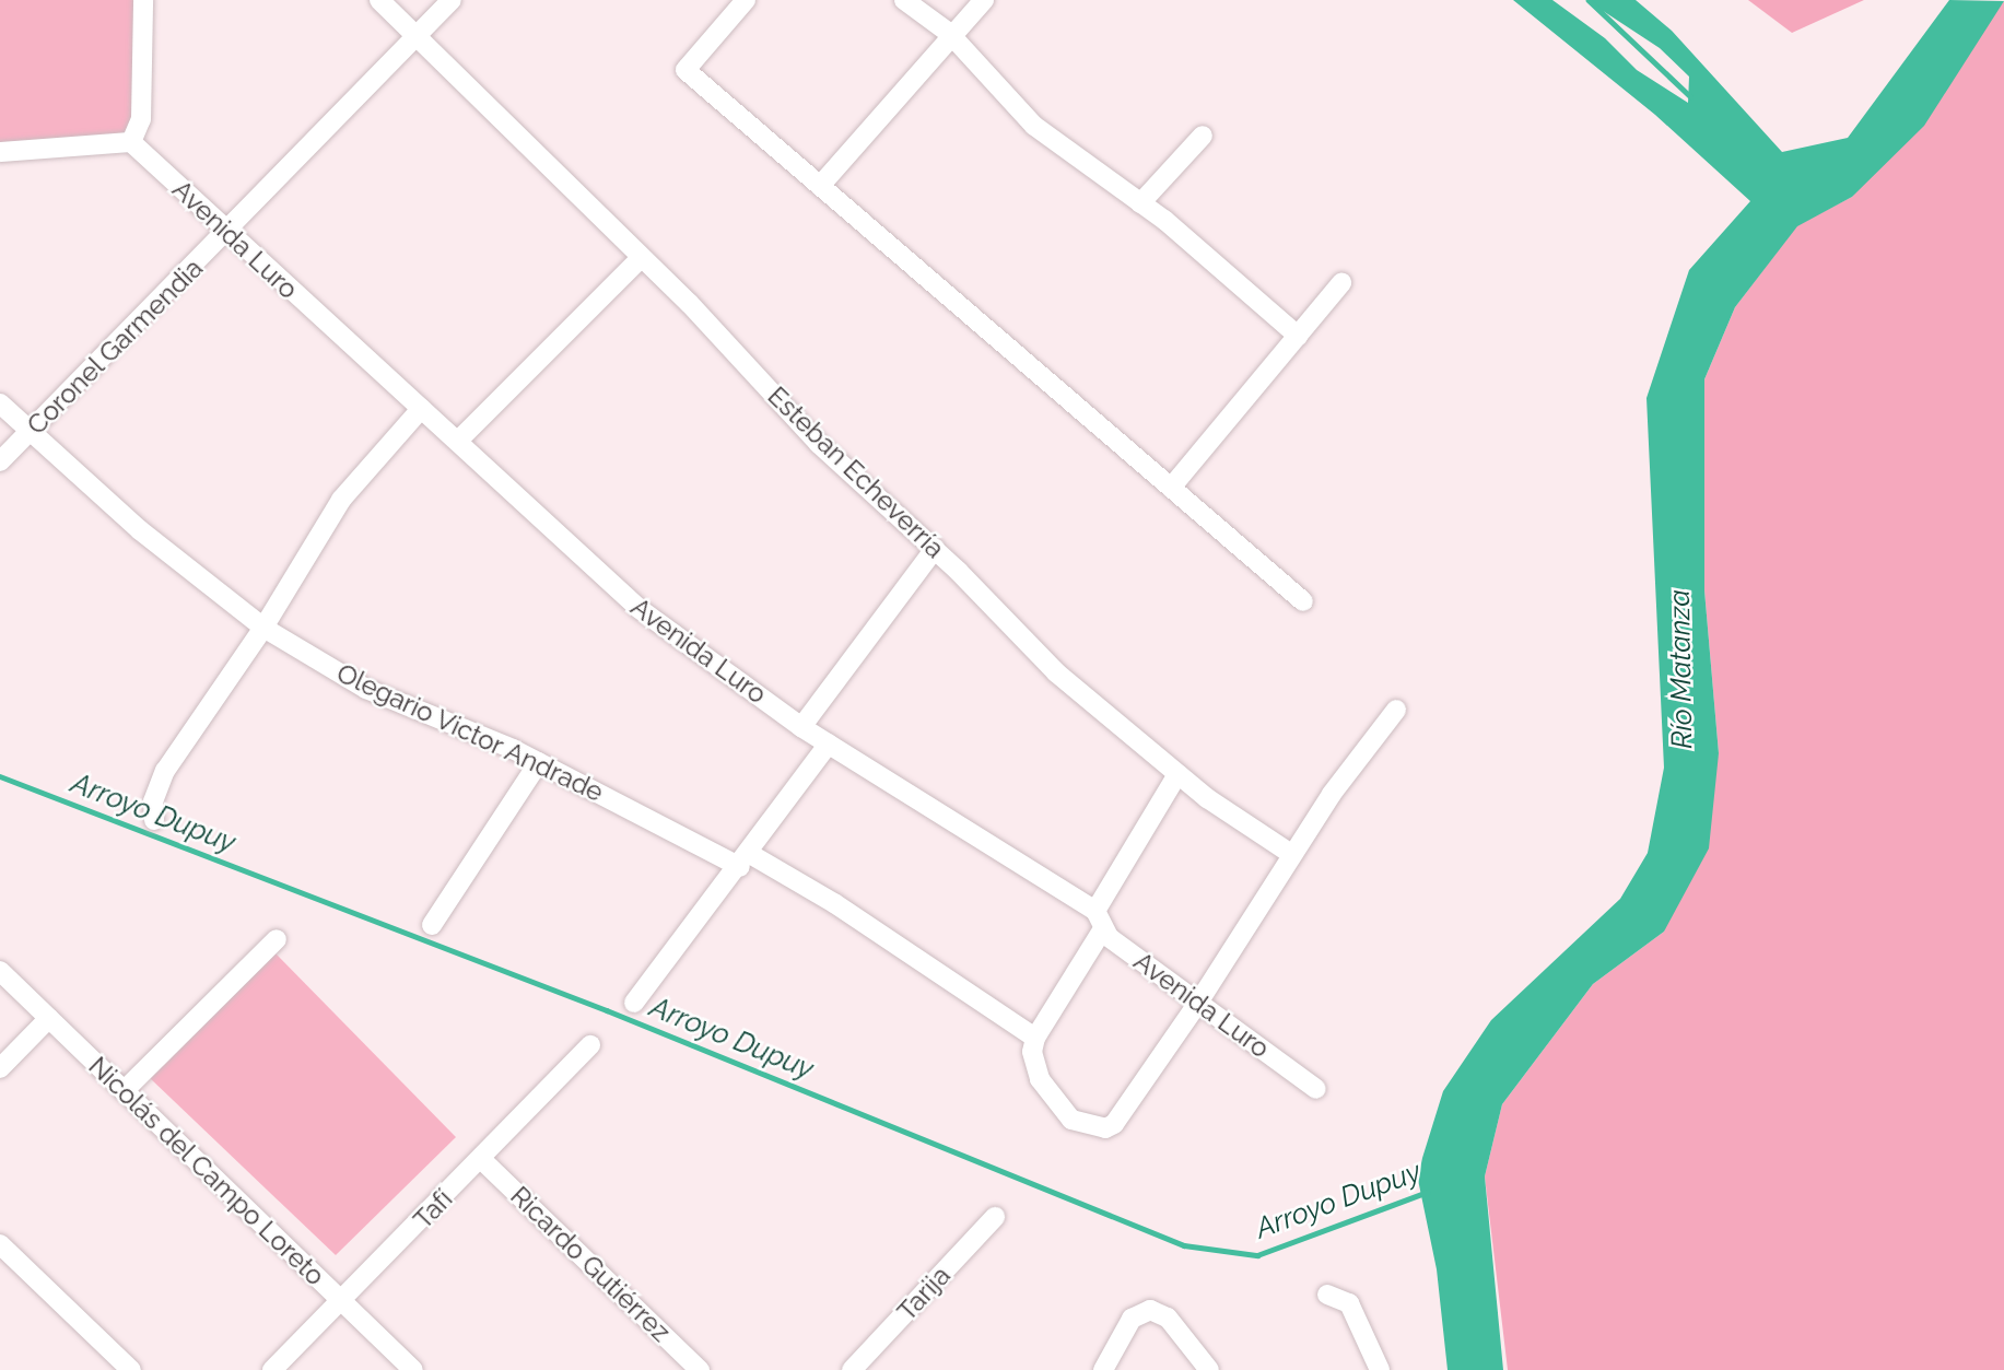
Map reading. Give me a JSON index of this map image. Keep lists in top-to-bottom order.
{
  "streets": {
    "street": [
      "Avenida Luro",
      "Coronel Garmendia",
      "Esteban Echeverría",
      "Olegario Victor Andrade",
      "Nicolás del Campo Loreto",
      "Tafí",
      "Ricardo Gutiérrez",
      "Tarija"
    ]
  },
  "crossings": [
    ["Avenida Luro", "Coronel Garmendia"],
    ["Coronel Garmendia", "Esteban Echeverría"],
    ["Coronel Garmendia", "Olegario Victor Andrade"],
    ["Nicolás del Campo Loreto", "Tafí"],
    ["Tafí", "Ricardo Gutiérrez"]
  ],
  "water": ["Río Matanza", "Arroyo Dupuy"]
}
